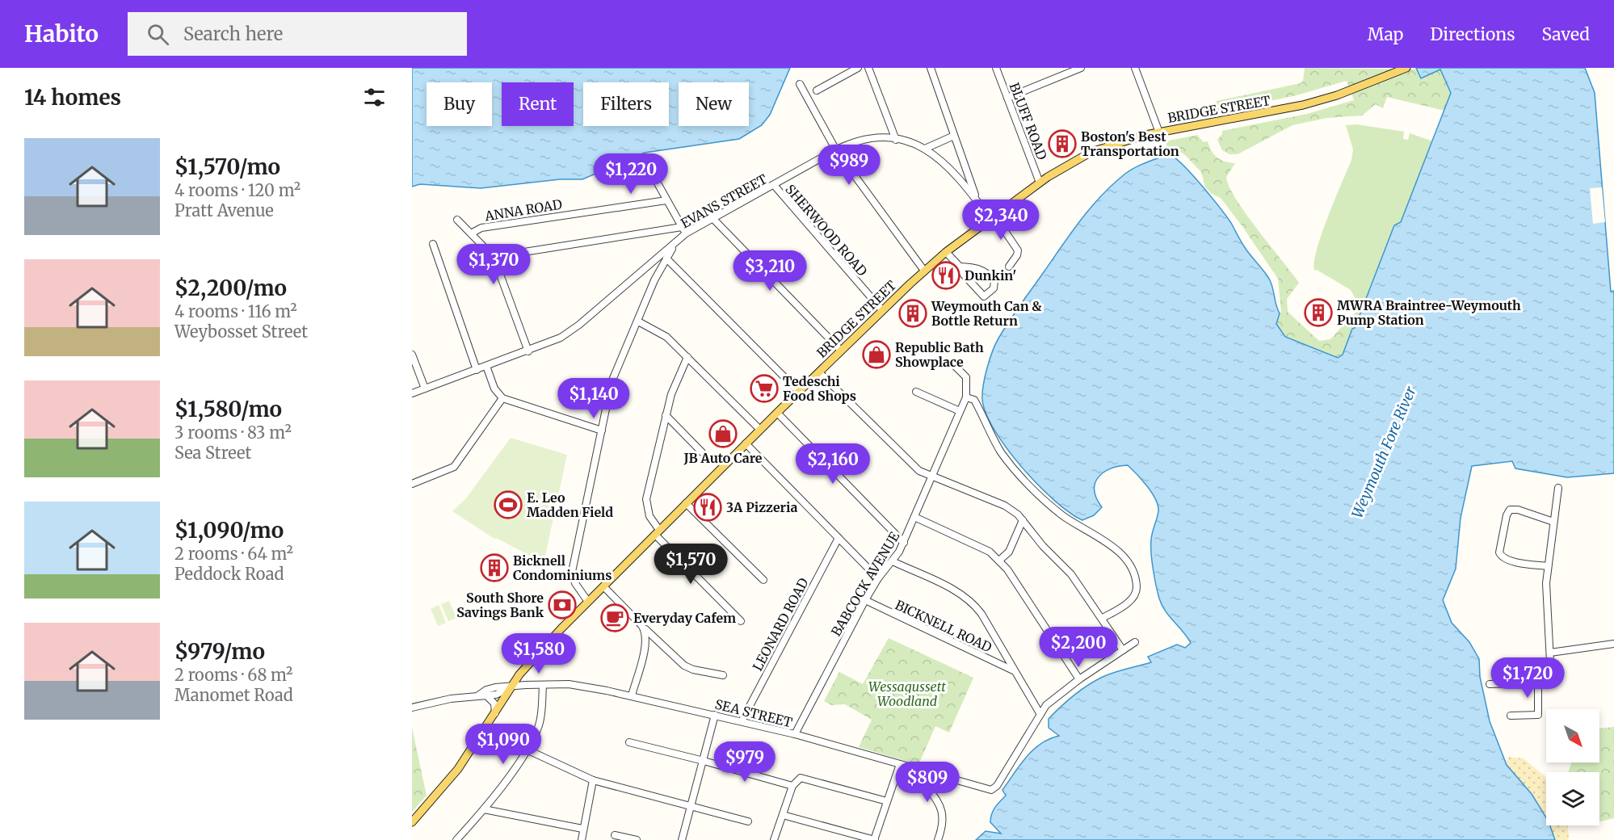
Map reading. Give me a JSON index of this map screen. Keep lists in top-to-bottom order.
{
  "streets": {
    "main road": ["BRIDGE STREET"],
    "street": [
      "BLUFF ROAD",
      "EVANS STREET",
      "ANNA ROAD",
      "SHERWOOD ROAD",
      "BABCOCK AVENUE",
      "LEONARD ROAD",
      "BICKNELL ROAD",
      "SEA STREET"
    ]
  },
  "crossings": [
    ["BRIDGE STREET", "BLUFF ROAD"],
    ["BRIDGE STREET", "EVANS STREET"],
    ["BRIDGE STREET", "SHERWOOD ROAD"],
    ["BRIDGE STREET", "SEA STREET"],
    ["EVANS STREET", "SHERWOOD ROAD"],
    ["BABCOCK AVENUE", "BICKNELL ROAD"],
    ["BABCOCK AVENUE", "SEA STREET"],
    ["LEONARD ROAD", "SEA STREET"]
  ],
  "water": ["Weymouth Fore River"],
  "parks": ["Wessagussett Woodland"],
  "places": {
    "building": [
      "Boston's Best Transportation",
      "MWRA Braintree-Weymouth Pump Station",
      "Weymouth Can & Bottle Return",
      "Bicknell Condominiums"
    ],
    "restaurant": ["Dunkin'", "3A Pizzeria"],
    "shop": ["Republic Bath Showplace", "JB Auto Care"],
    "supermarket": ["Tedeschi Food Shops"],
    "sports": ["E. Leo Madden Field"],
    "bank": ["South Shore Savings Bank"],
    "cafe": ["Everyday Cafem"]
  },
  "north": "bottom right",
  "page": {
    "header": "Habito",
    "search": "Search here",
    "nav": ["Map", "Directions", "Saved"],
    "heading": "14 homes",
    "chip": [
      "Buy",
      "Rent",
      "Filters",
      "New"
    ],
    "list": [
      {
        "name": "$1,570/mo",
        "note": "4 rooms · 120 m² · Pratt Avenue"
      },
      {
        "name": "$2,200/mo",
        "note": "4 rooms · 116 m² · Weybosset Street"
      },
      {
        "name": "$1,580/mo",
        "note": "3 rooms · 83 m² · Sea Street"
      },
      {
        "name": "$1,090/mo",
        "note": "2 rooms · 64 m² · Peddock Road"
      },
      {
        "name": "$979/mo",
        "note": "2 rooms · 68 m² · Manomet Road"
      }
    ],
    "price": [
      "$989",
      "$1,220",
      "$2,340",
      "$1,370",
      "$3,210",
      "$1,140",
      "$2,160",
      "$1,570",
      "$2,200",
      "$1,580",
      "$1,720",
      "$1,090",
      "$979",
      "$809"
    ]
  }
}
